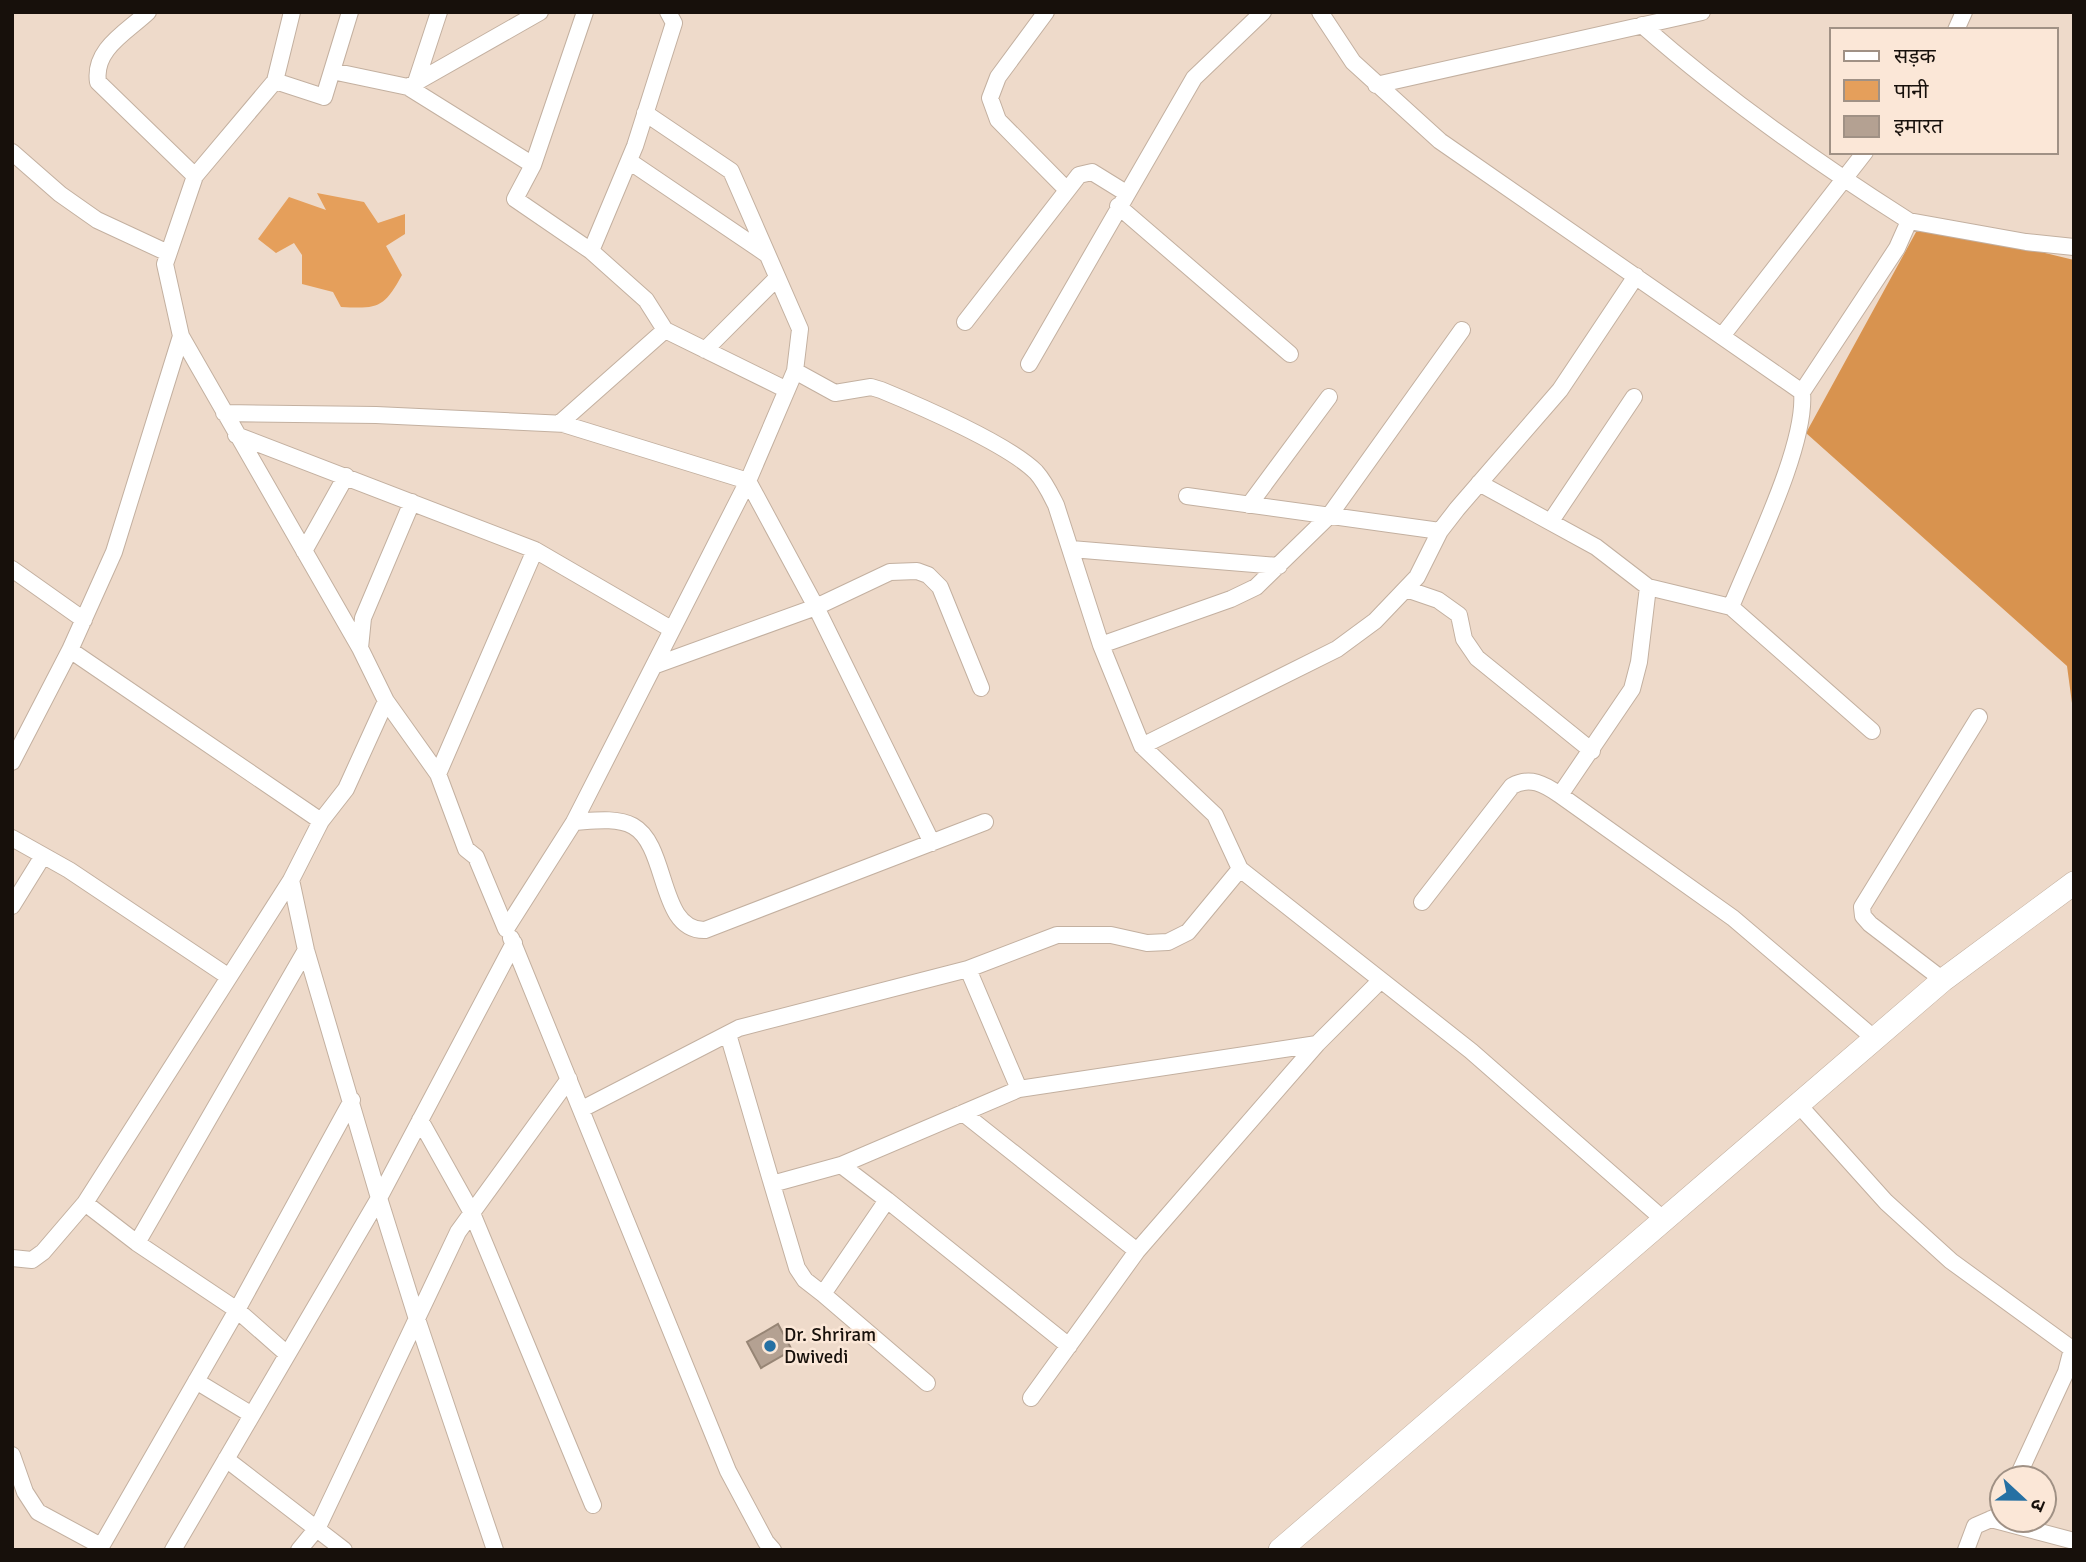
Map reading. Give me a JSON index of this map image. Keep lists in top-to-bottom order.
{
  "places": ["Dr. Shriram Dwivedi"],
  "legend": ["सड़क", "पानी", "इमारत"],
  "north": "right"
}
